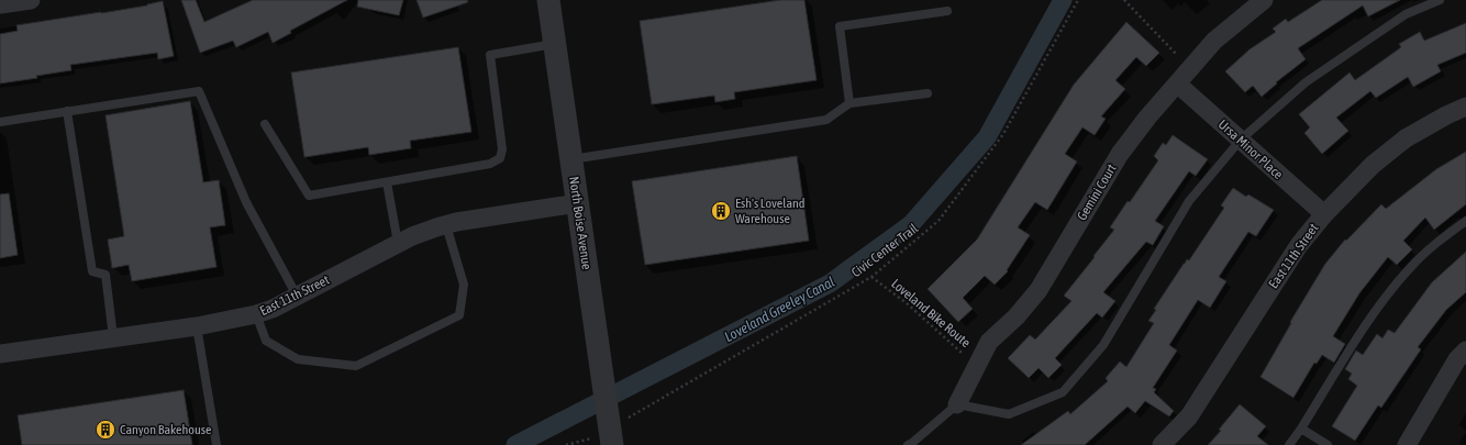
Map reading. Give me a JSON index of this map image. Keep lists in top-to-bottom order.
{
  "streets": {
    "street": [
      "Ursa Minor Place",
      "Gemini Court",
      "North Boise Avenue",
      "East 11th Street"
    ],
    "path": ["Civic Center Trail", "Loveland Bike Route"]
  },
  "crossings": [
    ["Ursa Minor Place", "Gemini Court"],
    ["Ursa Minor Place", "East 11th Street"],
    ["Gemini Court", "Loveland Bike Route"],
    ["North Boise Avenue", "Civic Center Trail"],
    ["North Boise Avenue", "East 11th Street"],
    ["Civic Center Trail", "Loveland Bike Route"]
  ],
  "water": ["Loveland Greeley Canal"],
  "places": {
    "building": ["Esh's Loveland Warehouse", "Canyon Bakehouse"]
  }
}
